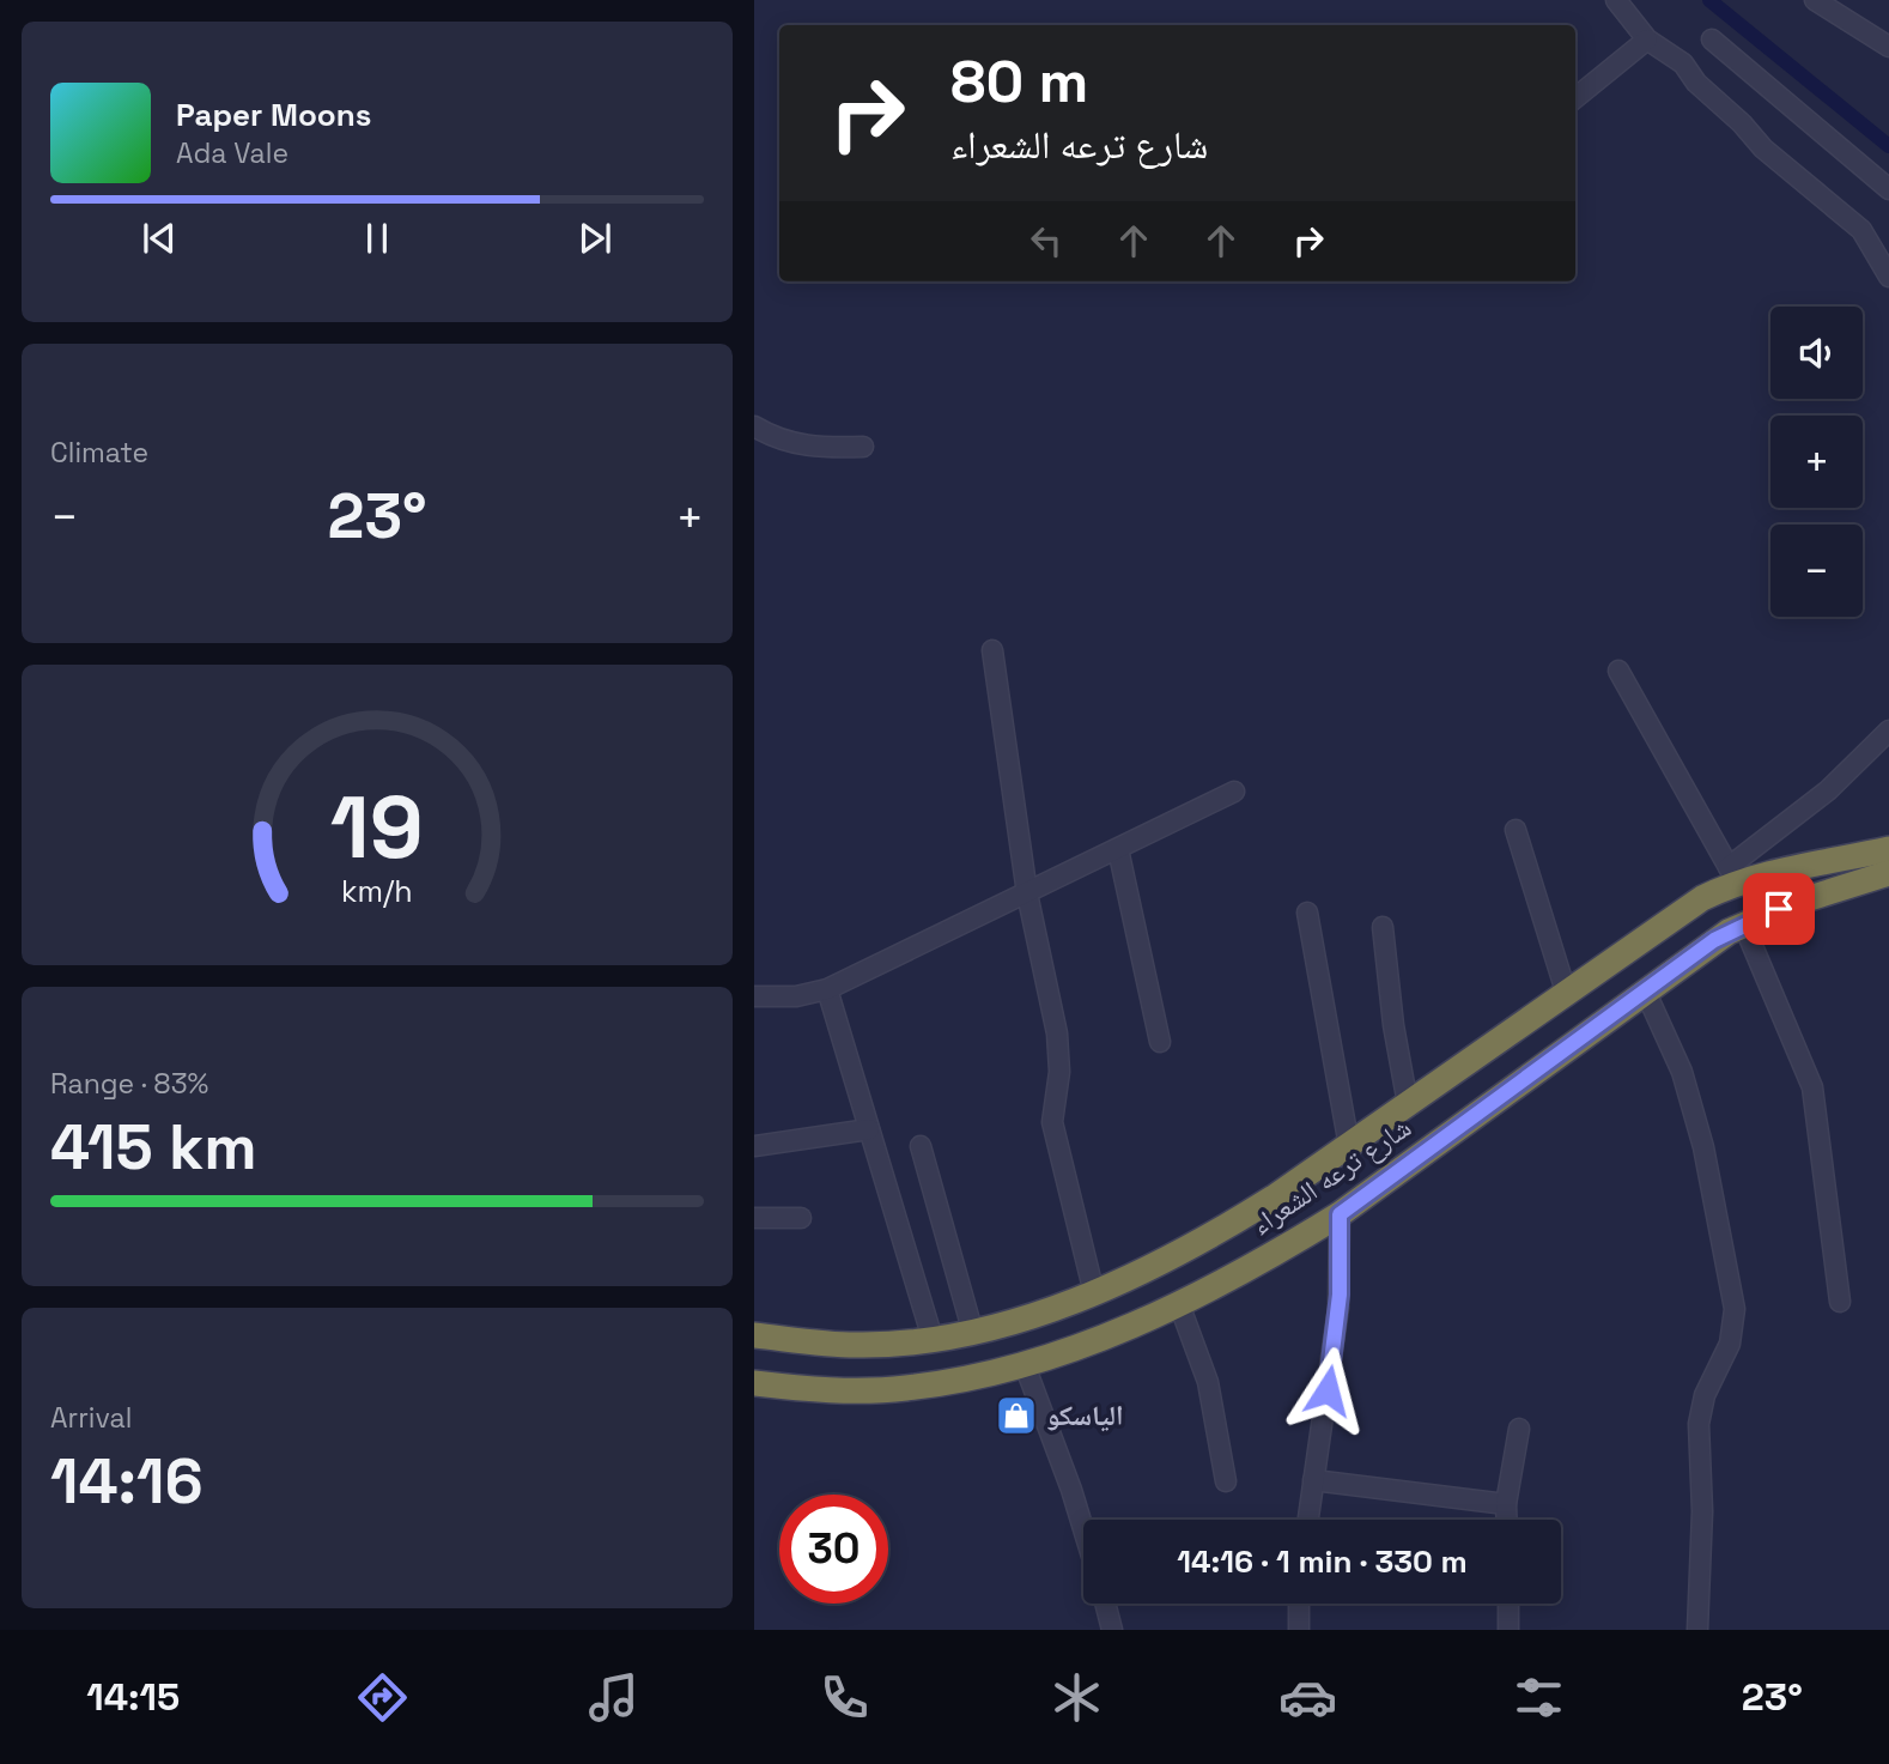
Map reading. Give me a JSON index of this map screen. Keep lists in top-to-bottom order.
{
  "streets": {
    "highway": ["شارع ترعه الشعراء"]
  },
  "places": {
    "shop": ["الياسكو"]
  },
  "page": {
    "turn": ["80 m", "شارع ترعه الشعراء"],
    "song": ["Paper Moons", "Ada Vale"],
    "map_buttons": ["+", "−"],
    "tile": [
      "Climate",
      ["Range · 83%", "415 km"],
      ["Arrival", "14:16"]
    ],
    "heat": ["−", "23°", "+"],
    "limit": "30",
    "trip": "14:16 · 1 min · 330 m",
    "tabs": ["14:15", "23°"],
    "gauge": ["19", "km/h"]
  }
}
